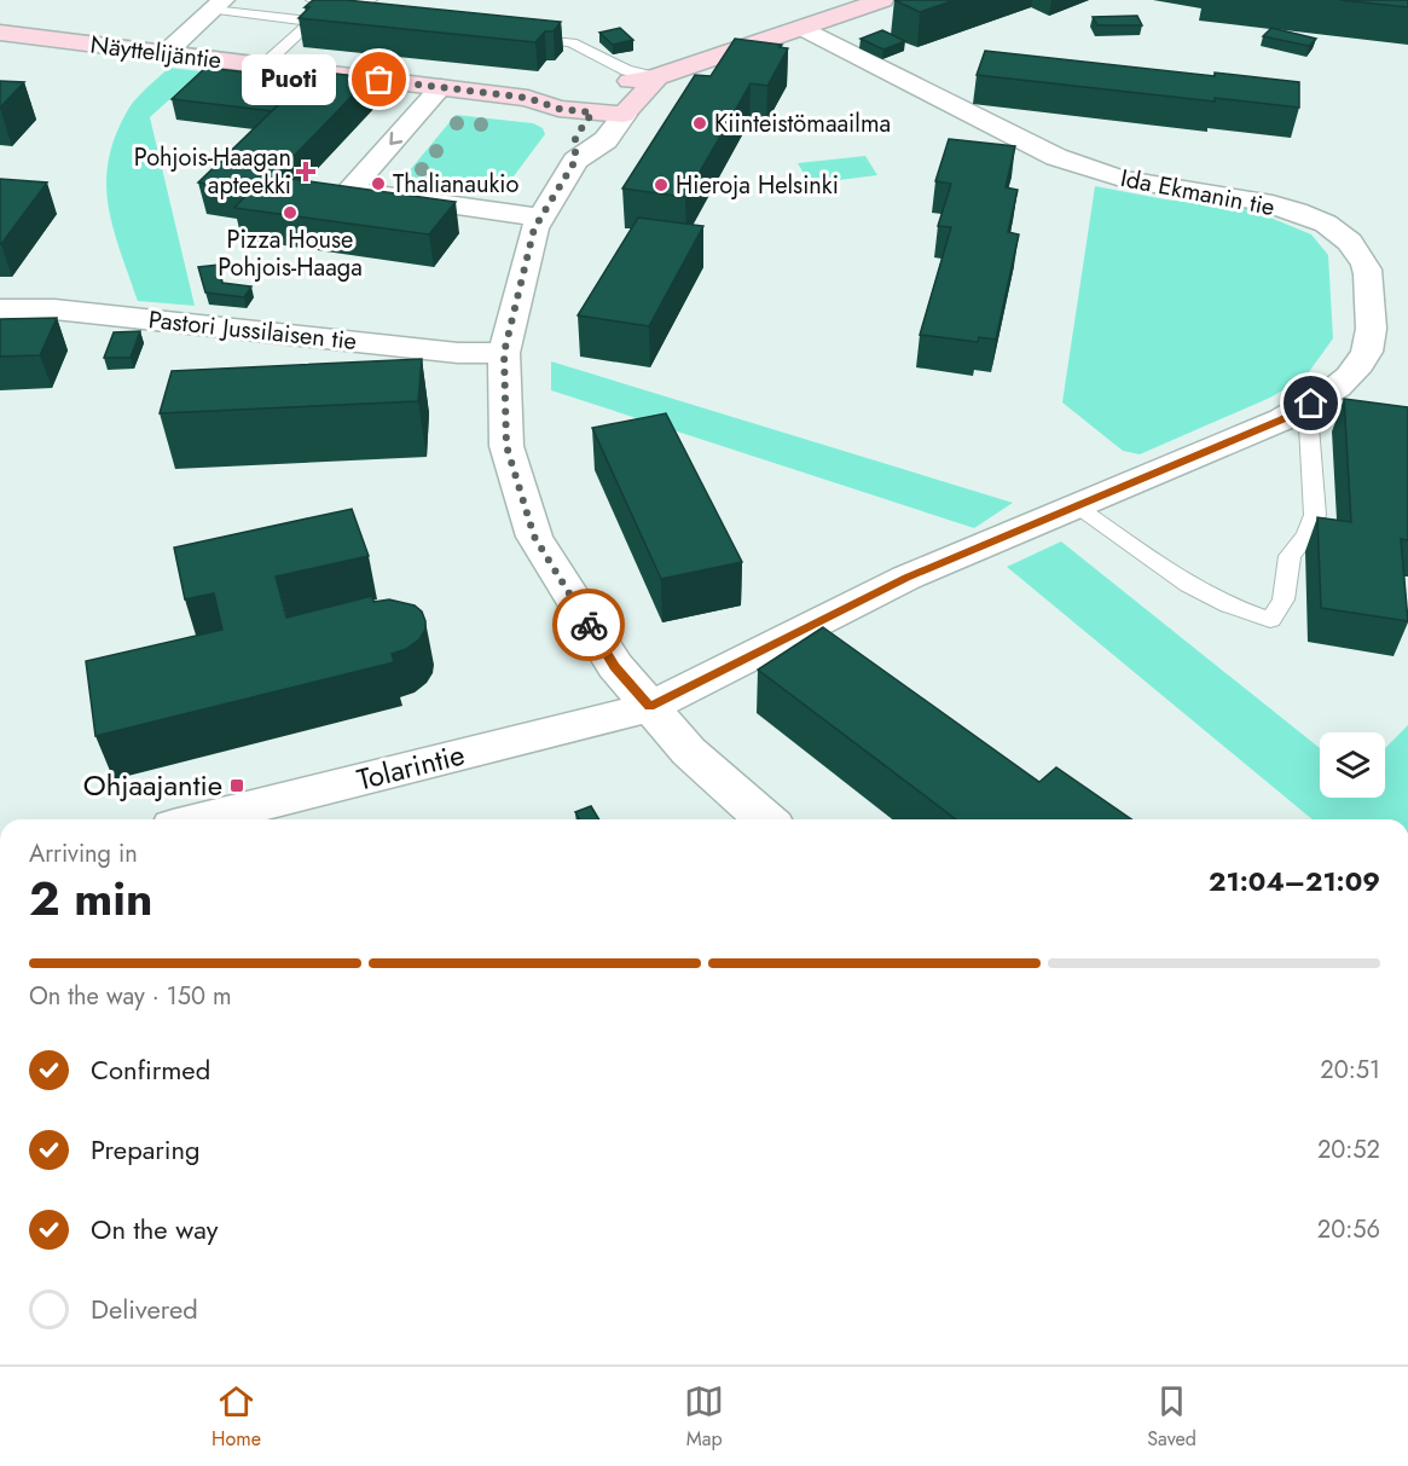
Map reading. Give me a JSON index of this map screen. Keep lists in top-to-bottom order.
{
  "streets": {
    "main road": ["Näyttelijäntie"],
    "street": ["Ida Ekmanin tie", "Pastori Jussilaisen tie", "Tolarintie"]
  },
  "crossings": [
    ["Ida Ekmanin tie", "Tolarintie"]
  ],
  "places": {
    "other": [
      "Puoti",
      "Kiinteistömaailma",
      "Thalianaukio",
      "Hieroja Helsinki",
      "Pizza House Pohjois-Haaga"
    ],
    "health": ["Pohjois-Haagan apteekki"],
    "transit": ["Ohjaajantie"]
  },
  "page": {
    "bubble": "Puoti",
    "heading": ["2 min", "Arriving in", "21:04–21:09"],
    "bar": "On the way · 150 m",
    "list": [
      ["Confirmed", "20:51"],
      ["Preparing", "20:52"],
      ["On the way", "20:56"],
      "Delivered"
    ],
    "tabs": ["Home", "Map", "Saved"]
  }
}
